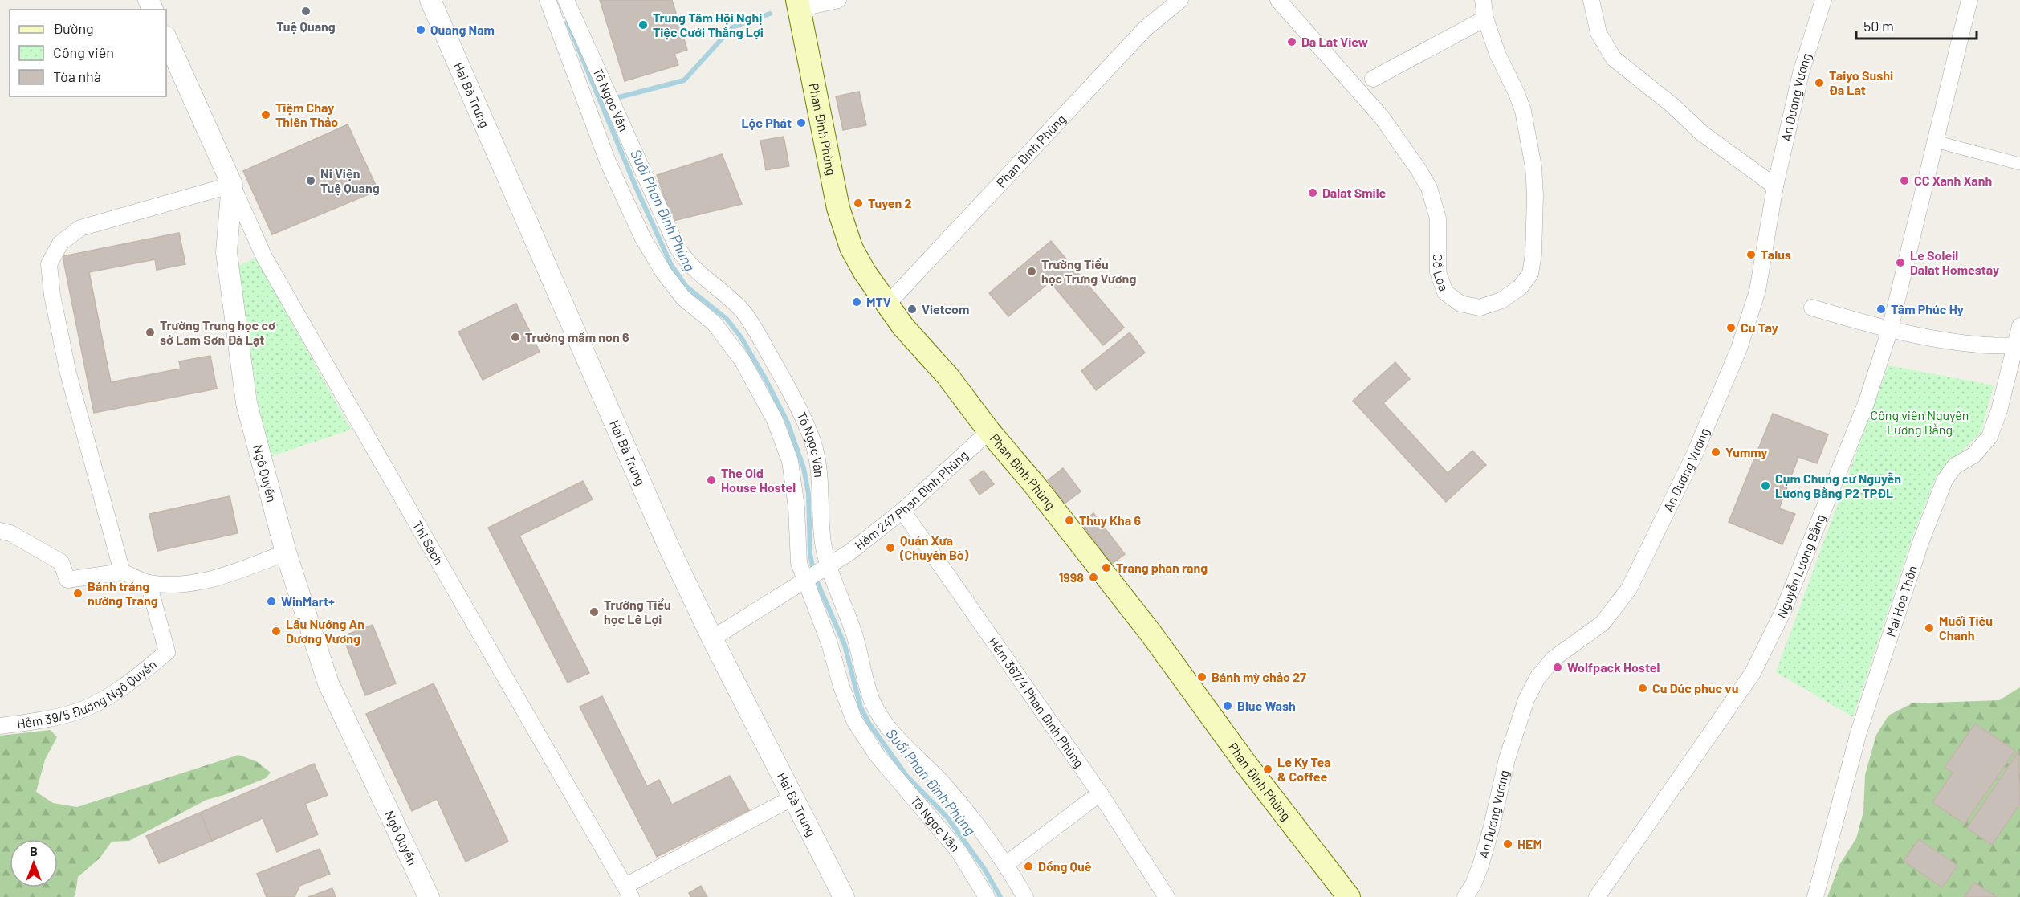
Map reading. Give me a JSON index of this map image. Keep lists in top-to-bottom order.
{
  "streets": {
    "main road": ["Phan Đình Phùng"],
    "street": [
      "Hai Bà Trưng",
      "An Dương Vương",
      "Tô Ngọc Vân",
      "Phan Đinh Phùng",
      "Cổ Loa",
      "Ngô Quyền",
      "Hẻm 247 Phan Đình Phùng",
      "Thi Sách",
      "Nguyễn Lương Bằng",
      "Mai Hoa Thôn",
      "Hẻm 39/5 Đường Ngô Quyền",
      "Hẻm 367/4 Phan Đình Phùng"
    ]
  },
  "crossings": [
    ["Hai Bà Trưng", "Hẻm 247 Phan Đình Phùng"],
    ["Tô Ngọc Vân", "Hẻm 247 Phan Đình Phùng"],
    ["Phan Đình Phùng", "Phan Đinh Phùng"],
    ["Phan Đình Phùng", "Hẻm 247 Phan Đình Phùng"],
    ["Ngô Quyền", "Thi Sách"],
    ["Hẻm 247 Phan Đình Phùng", "Hẻm 367/4 Phan Đình Phùng"]
  ],
  "water": ["Suối Phan Đình Phùng"],
  "parks": ["Công viên Nguyễn Lương Bằng"],
  "places": [
    "Tuệ Quang",
    "Trung Tâm Hội Nghị Tiệc Cưới Thắng Lợi",
    "Quang Nam",
    "Da Lat View",
    "Taiyo Sushi Đa Lat",
    "Tiệm Chay Thiên Thảo",
    "Lộc Phát",
    "Ni Viện Tuệ Quang",
    "CC Xanh Xanh",
    "Dalat Smile",
    "Tuyen 2",
    "Talus",
    "Le Soleil Dalat Homestay",
    "Trường Tiểu học Trưng Vương",
    "MTV",
    "Vietcom",
    "Tâm Phúc Hy",
    "Cu Tay",
    "Trường Trung học cơ sở Lam Sơn Đà Lạt",
    "Trường mầm non 6",
    "Yummy",
    "The Old House Hostel",
    "Cụm Chung cư Nguyễn Lương Bằng P2 TPĐL",
    "Thuy Kha 6",
    "Quán Xưa (Chuyên Bò)",
    "Trang phan rang",
    "1998",
    "Bánh tráng nướng Trang",
    "WinMart+",
    "Trường Tiểu học Lê Lợi",
    "Muối Tiêu Chanh",
    "Lẩu Nướng An Dương Vương",
    "Wolfpack Hostel",
    "Bánh mỳ chảo 27",
    "Cu Dúc phuc vu",
    "Blue Wash",
    "Le Ky Tea & Coffee",
    "HEM",
    "Dồng Quê"
  ],
  "legend": ["Đường", "Công viên", "Tòa nhà"],
  "scale_bar": "50 m",
  "north": "top"
}
